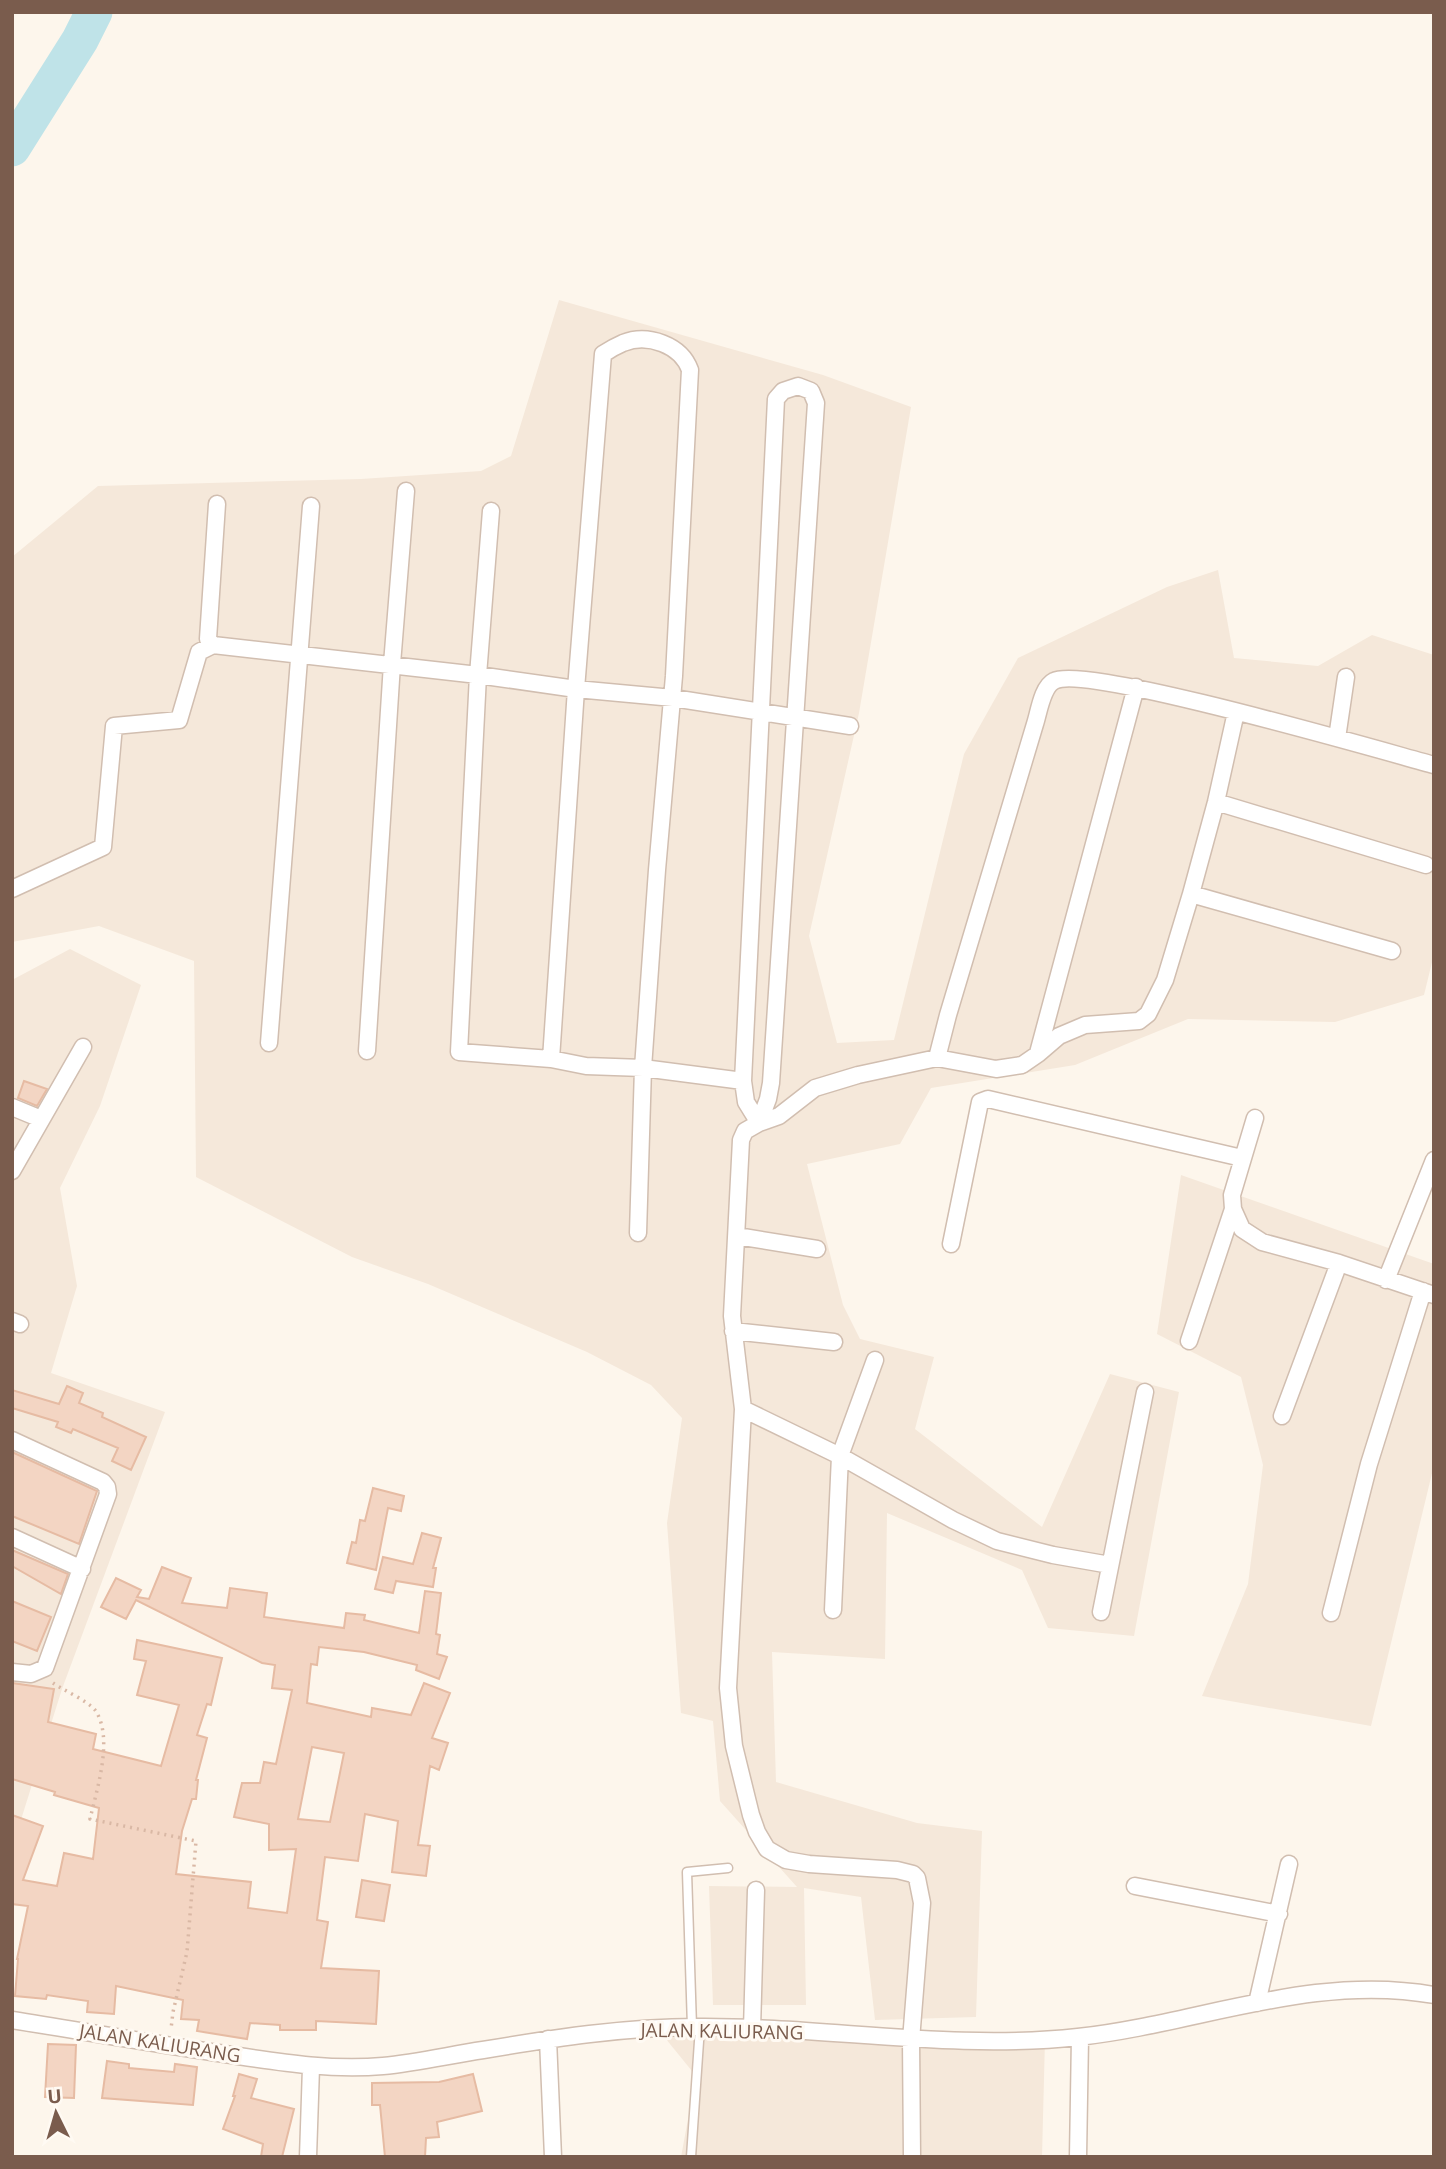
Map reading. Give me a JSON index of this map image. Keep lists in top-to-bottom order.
{
  "streets": {
    "street": ["JALAN KALIURANG"]
  },
  "north": "top"
}
